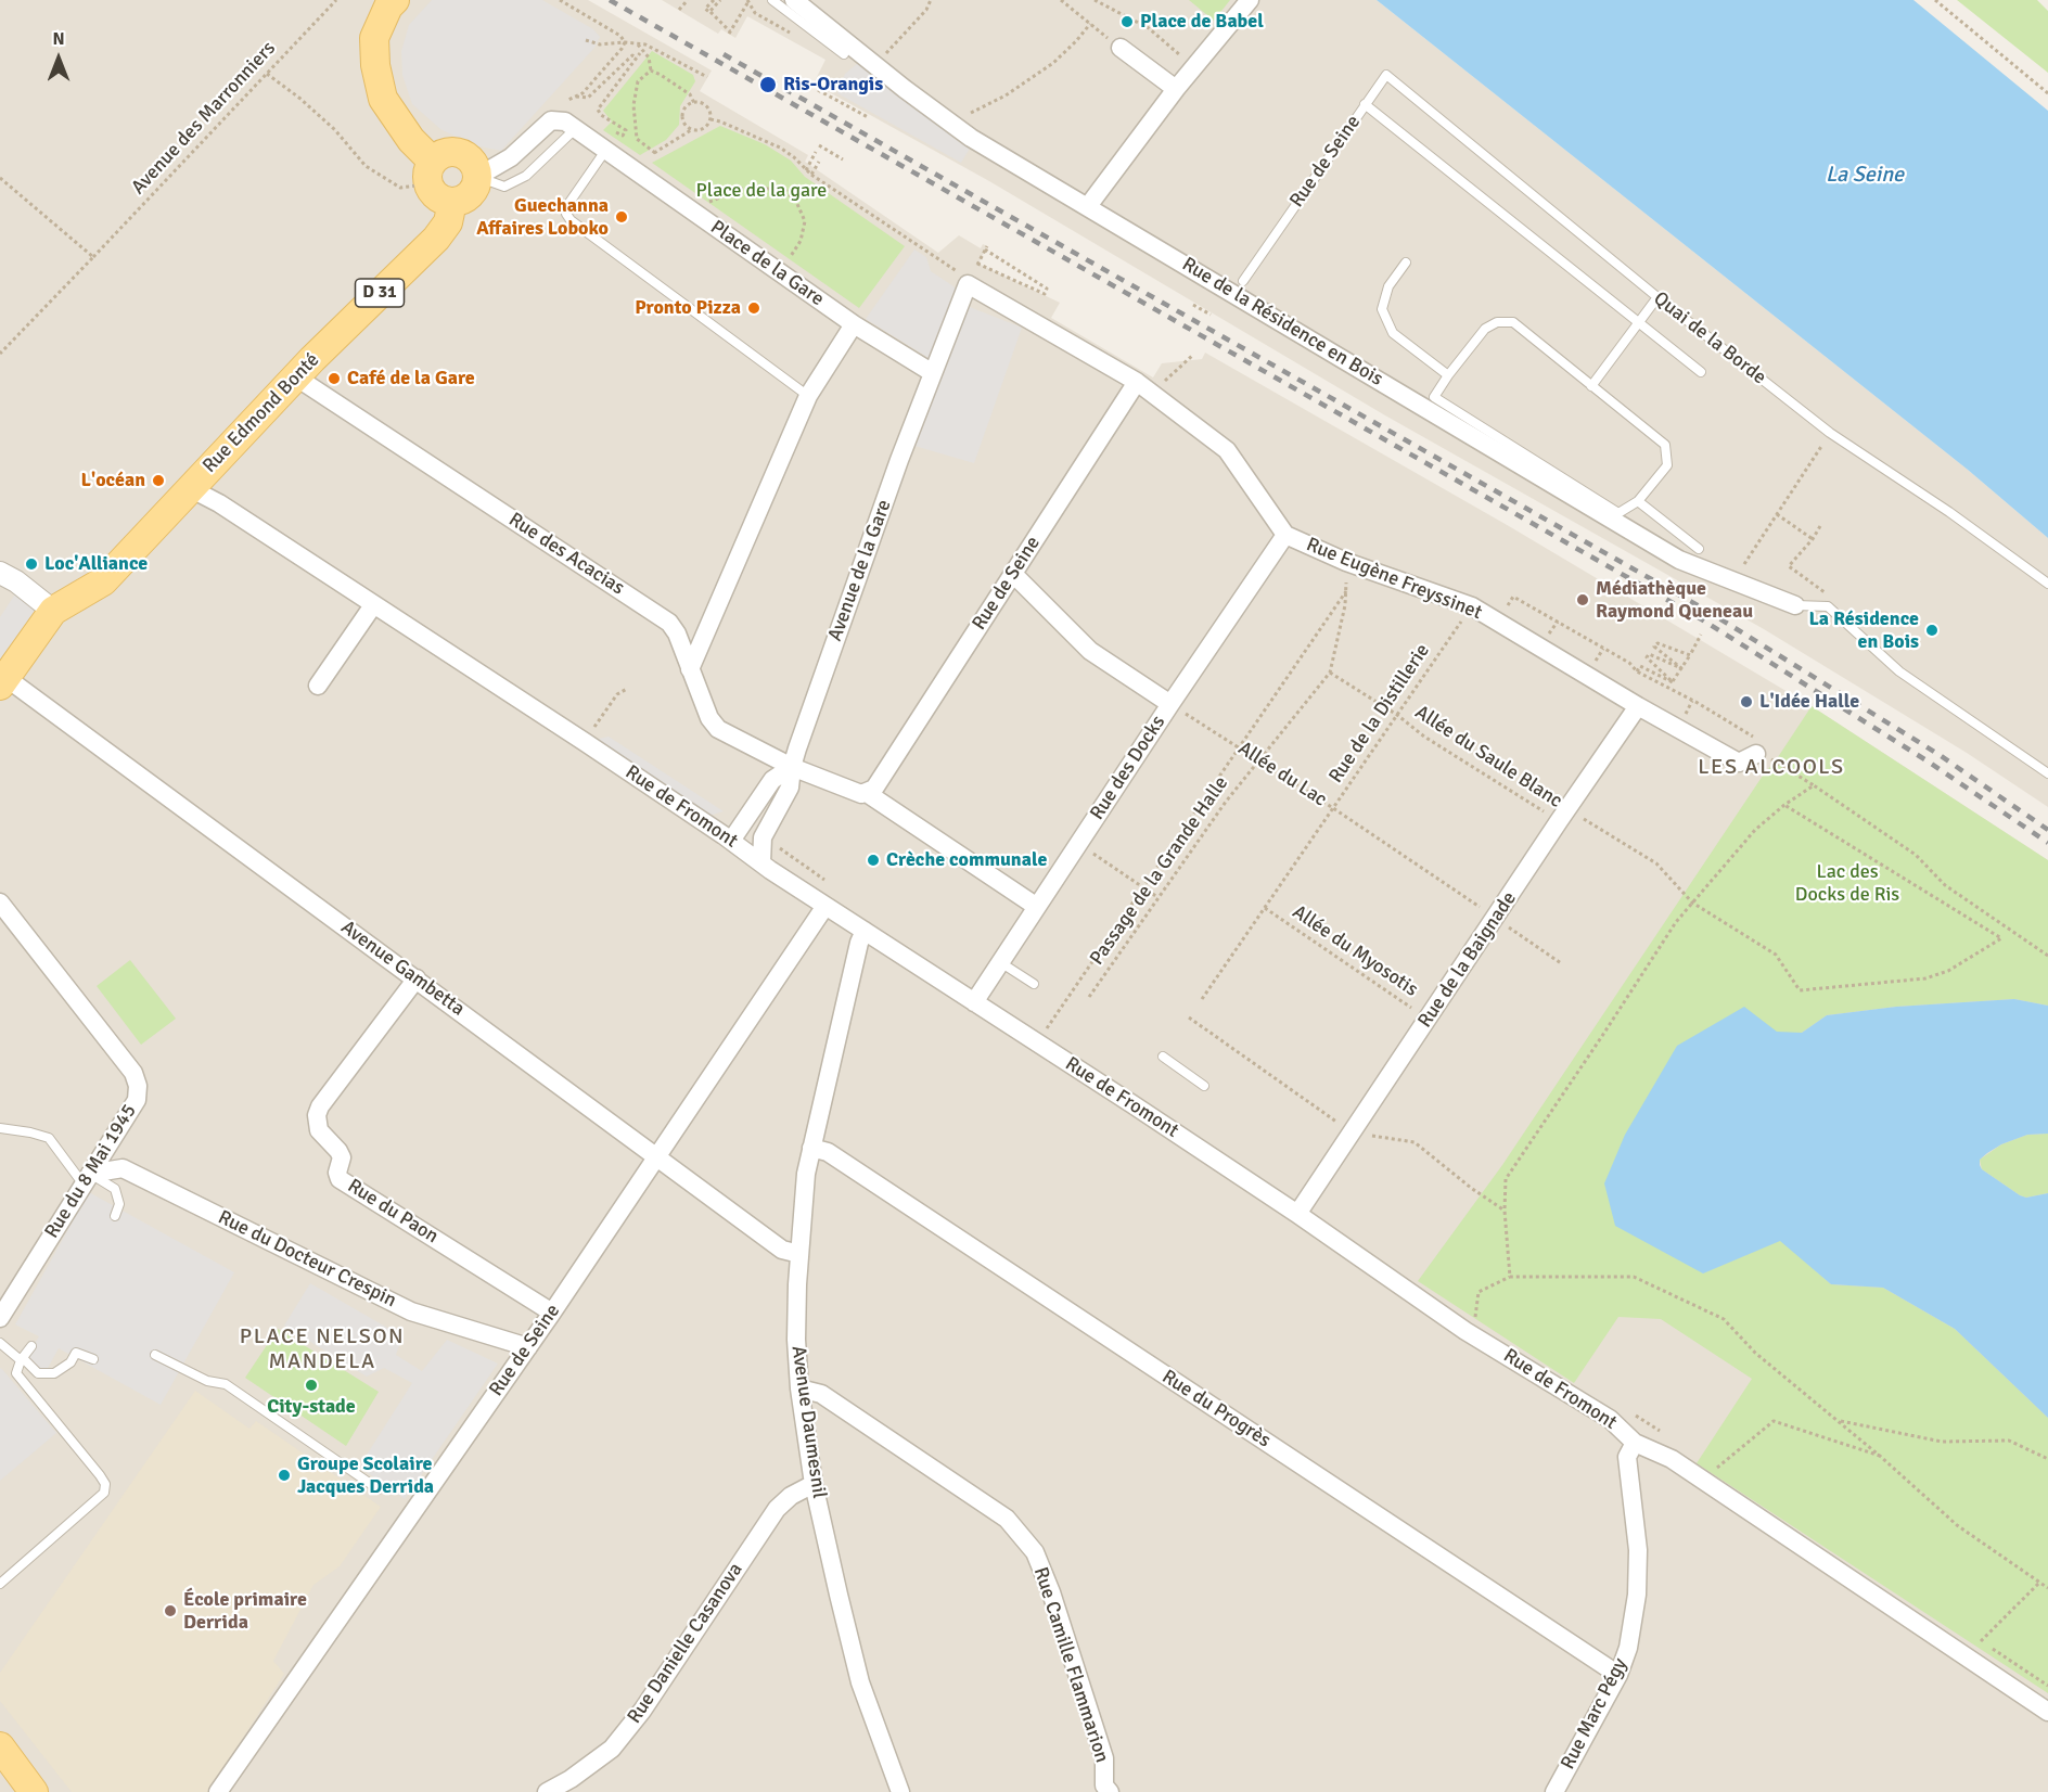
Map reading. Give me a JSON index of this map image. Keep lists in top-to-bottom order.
{
  "streets": {
    "main road": ["D 31", "Rue Edmond Bonté"],
    "street": [
      "Rue de Seine",
      "Place de la Gare",
      "Rue de la Résidence en Bois",
      "Rue des Acacias",
      "Avenue de la Gare",
      "Rue Eugène Freyssinet",
      "Rue des Docks",
      "Rue de Fromont",
      "Rue de la Baignade",
      "Avenue Gambetta",
      "Rue du 8 Mai 1945",
      "Rue du Paon",
      "Rue du Docteur Crespin",
      "Rue du Progrès",
      "Avenue Daumesnil",
      "Rue Danielle Casanova",
      "Rue Camille Flammarion",
      "Rue Marc Pégy"
    ],
    "lane": ["Quai de la Borde"],
    "path": [
      "Avenue des Marronniers",
      "Rue de la Distillerie",
      "Allée du Saule Blanc",
      "Allée du Lac",
      "Passage de la Grande Halle",
      "Allée du Myosotis"
    ]
  },
  "crossings": [
    ["Rue de Seine", "Quai de la Borde"],
    ["Rue de Seine", "Rue Eugène Freyssinet"],
    ["Rue de Seine", "Rue de Fromont"],
    ["Rue de Seine", "Avenue Gambetta"],
    ["Rue de Seine", "Rue du Paon"],
    ["Rue de Seine", "Rue du Docteur Crespin"],
    ["Place de la Gare", "Rue Edmond Bonté"],
    ["Place de la Gare", "Avenue de la Gare"],
    ["D 31", "Rue Edmond Bonté"],
    ["D 31", "Avenue Gambetta"],
    ["Rue Edmond Bonté", "Rue des Acacias"],
    ["Rue Edmond Bonté", "Rue de Fromont"],
    ["Rue des Acacias", "Avenue de la Gare"],
    ["Rue Eugène Freyssinet", "Rue de la Distillerie"],
    ["Rue Eugène Freyssinet", "Rue des Docks"],
    ["Rue Eugène Freyssinet", "Rue de la Baignade"],
    ["Rue de la Distillerie", "Allée du Saule Blanc"],
    ["Rue de la Distillerie", "Allée du Lac"],
    ["Rue de la Distillerie", "Allée du Myosotis"],
    ["Allée du Saule Blanc", "Passage de la Grande Halle"],
    ["Allée du Saule Blanc", "Rue de la Baignade"],
    ["Rue des Docks", "Allée du Lac"],
    ["Rue des Docks", "Rue de Fromont"],
    ["Allée du Lac", "Passage de la Grande Halle"],
    ["Allée du Lac", "Rue de la Baignade"],
    ["Rue de Fromont", "Rue de la Baignade"],
    ["Rue de Fromont", "Avenue Daumesnil"],
    ["Rue de Fromont", "Rue Marc Pégy"],
    ["Allée du Myosotis", "Rue de la Baignade"],
    ["Avenue Gambetta", "Rue du Paon"],
    ["Avenue Gambetta", "Avenue Daumesnil"],
    ["Rue du 8 Mai 1945", "Rue du Docteur Crespin"],
    ["Rue du Progrès", "Avenue Daumesnil"],
    ["Rue du Progrès", "Rue Marc Pégy"],
    ["Avenue Daumesnil", "Rue Danielle Casanova"],
    ["Avenue Daumesnil", "Rue Camille Flammarion"]
  ],
  "districts": ["LES ALCOOLS", "PLACE NELSON MANDELA"],
  "water": ["La Seine"],
  "parks": ["Place de la gare", "Lac des Docks de Ris"],
  "places": [
    "Place de Babel",
    "Ris-Orangis",
    "Guechanna Affaires Loboko",
    "Pronto Pizza",
    "Café de la Gare",
    "L'océan",
    "Loc'Alliance",
    "Médiathèque Raymond Queneau",
    "La Résidence en Bois",
    "L'Idée Halle",
    "Crèche communale",
    "City-stade",
    "Groupe Scolaire Jacques Derrida",
    "École primaire Derrida"
  ],
  "north": "top"
}
